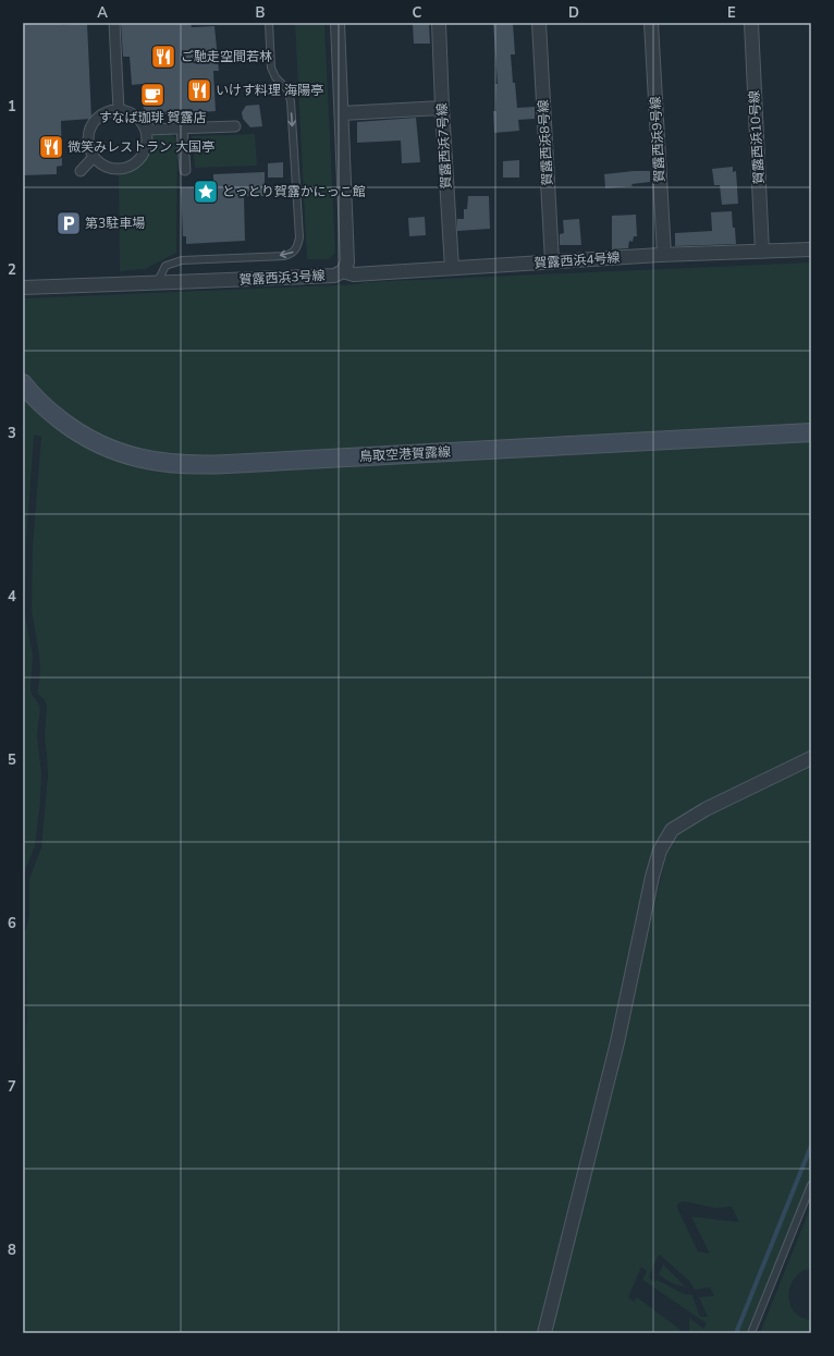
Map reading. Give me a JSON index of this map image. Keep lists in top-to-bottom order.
{
  "streets": {
    "main road": ["鳥取空港賀露線"],
    "street": [
      "賀露西浜10号線",
      "賀露西浜9号線",
      "賀露西浜8号線",
      "賀露西浜7号線",
      "賀露西浜4号線",
      "賀露西浜3号線"
    ]
  },
  "crossings": [
    ["賀露西浜10号線", "賀露西浜4号線"],
    ["賀露西浜9号線", "賀露西浜4号線"],
    ["賀露西浜8号線", "賀露西浜4号線"],
    ["賀露西浜7号線", "賀露西浜4号線"],
    ["賀露西浜4号線", "賀露西浜3号線"]
  ],
  "places": {
    "restaurant": ["ご馳走空間若林", "いけす料理 海陽亭", "微笑みレストラン 大国亭"],
    "cafe": ["すなば珈琲 賀露店"],
    "place": ["とっとり賀露かにっこ館"],
    "parking": ["第3駐車場"]
  },
  "grid": {
    "columns": [
      "A",
      "B",
      "C",
      "D",
      "E"
    ],
    "rows": [
      "1",
      "2",
      "3",
      "4",
      "5",
      "6",
      "7",
      "8"
    ]
  }
}
